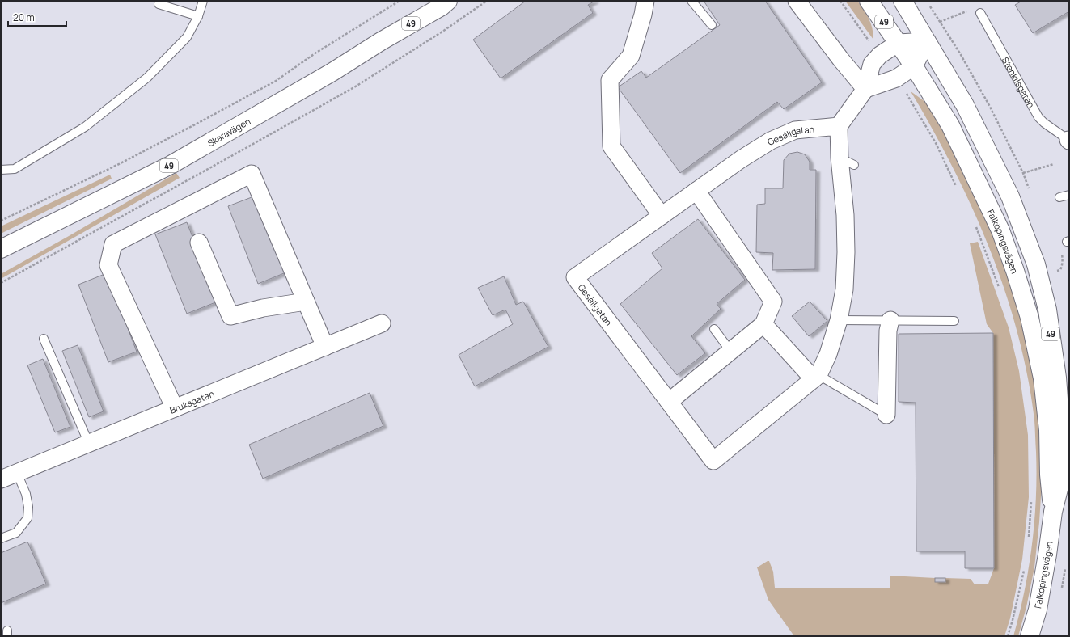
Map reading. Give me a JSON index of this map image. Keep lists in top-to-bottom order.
{
  "streets": {
    "main road": ["49", "Skaravägen", "Falköpingsvägen"],
    "street": ["Gesällgatan", "Bruksgatan"],
    "lane": ["Stenkilsgatan"]
  },
  "scale_bar": "20 m"
}
